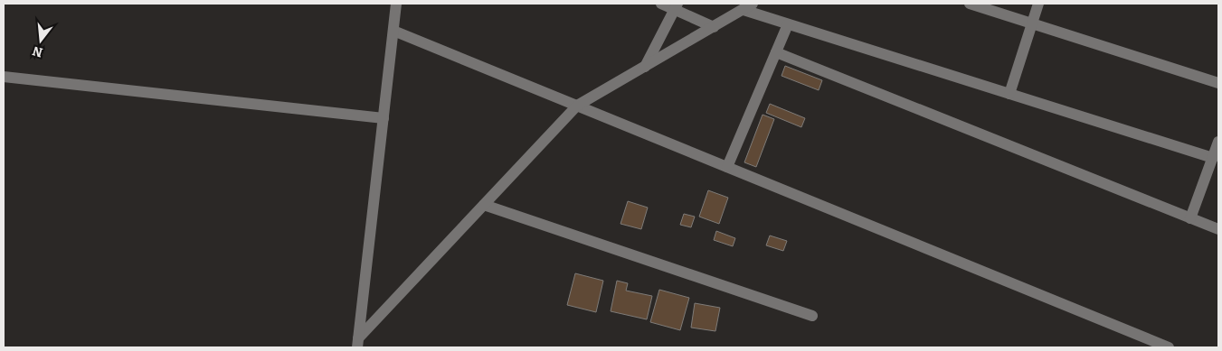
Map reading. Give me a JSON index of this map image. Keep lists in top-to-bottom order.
{
  "north": "bottom"
}
